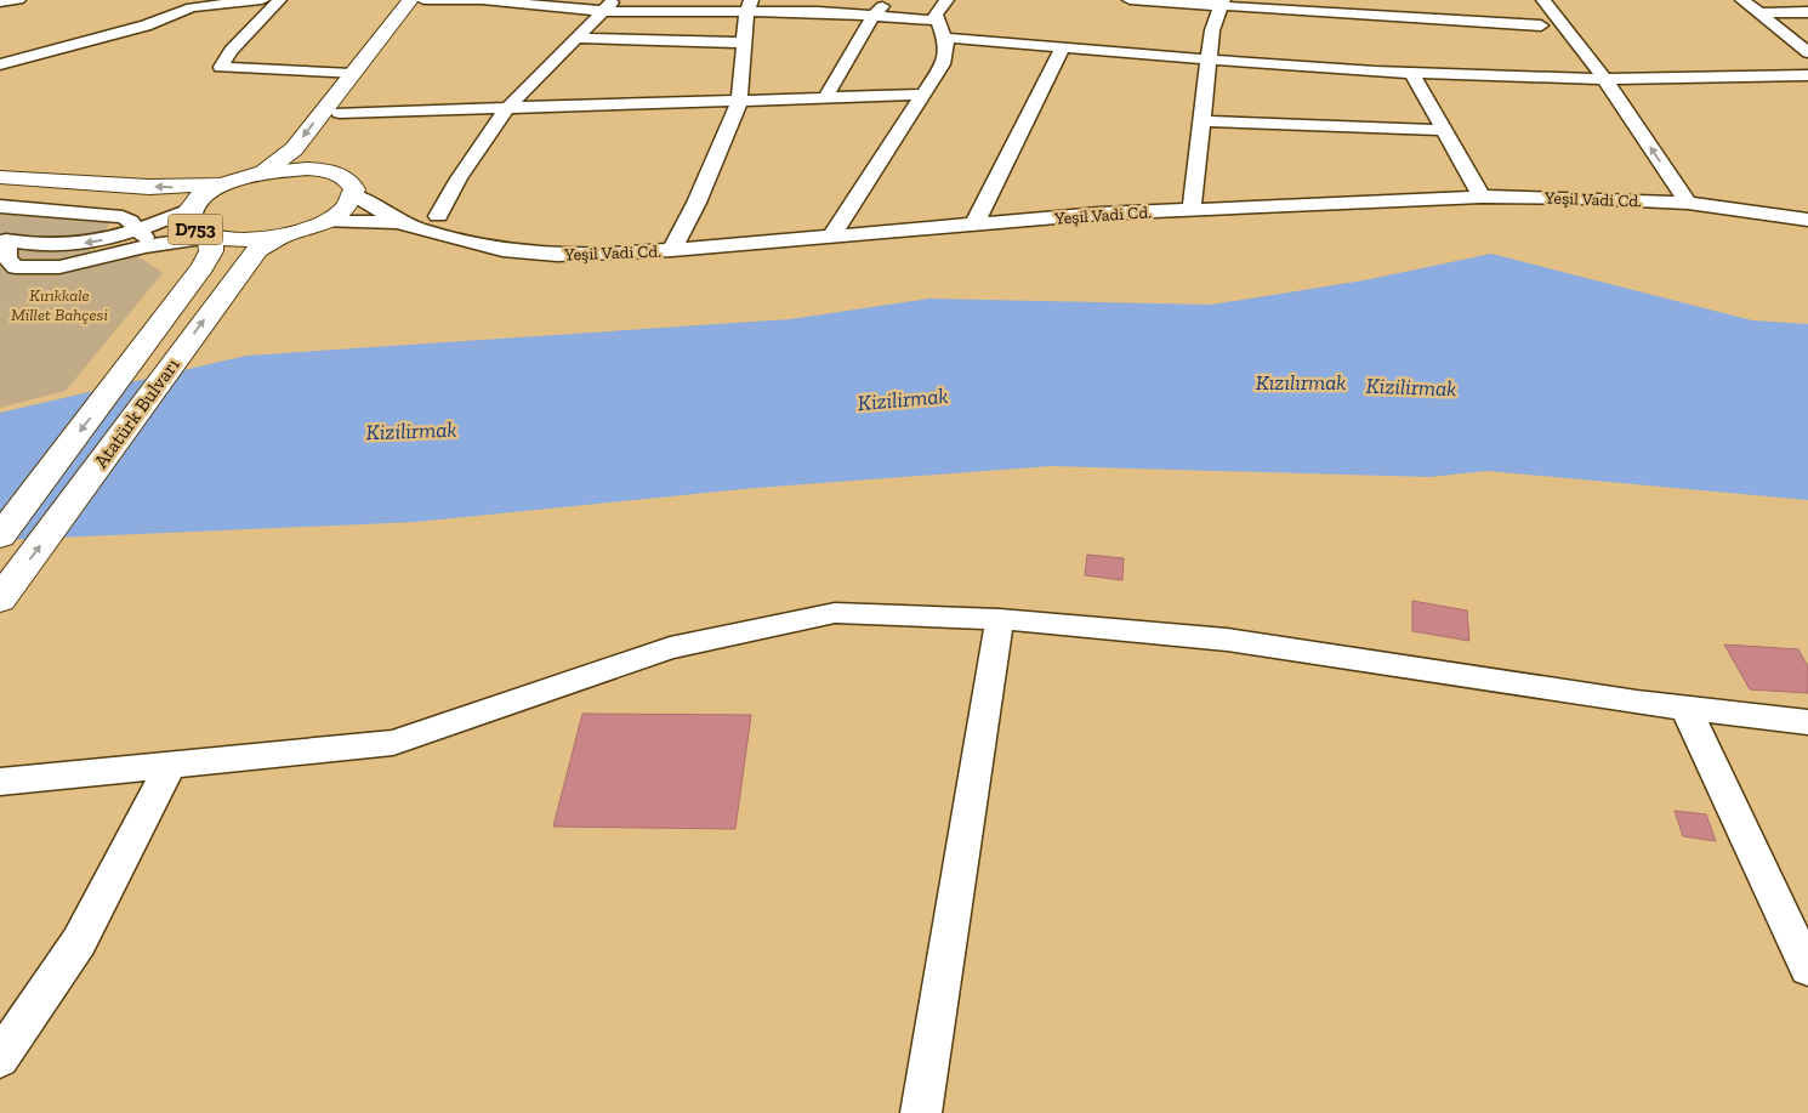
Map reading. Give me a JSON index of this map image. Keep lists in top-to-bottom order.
{
  "streets": {
    "main road": ["D753", "Atatürk Bulvarı"],
    "street": ["Yeşil Vadi Cd."]
  },
  "crossings": [
    ["D753", "Atatürk Bulvarı"]
  ],
  "water": ["Kızılırmak", "Kizilirmak"],
  "parks": ["Kırıkkale Millet Bahçesi"]
}
